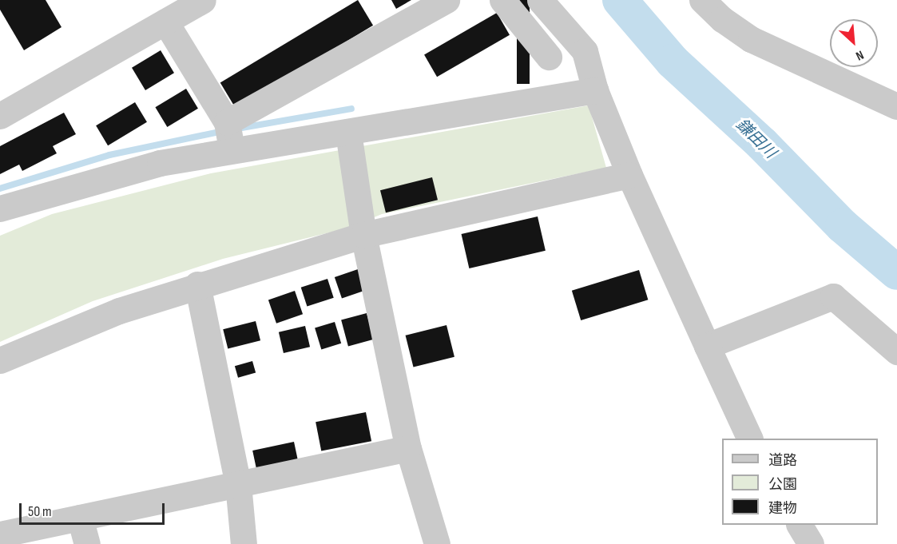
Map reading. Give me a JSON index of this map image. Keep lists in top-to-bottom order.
{
  "water": ["鎌田川"],
  "legend": ["道路", "公園", "建物"],
  "scale_bar": "50 m",
  "north": "bottom right"
}
